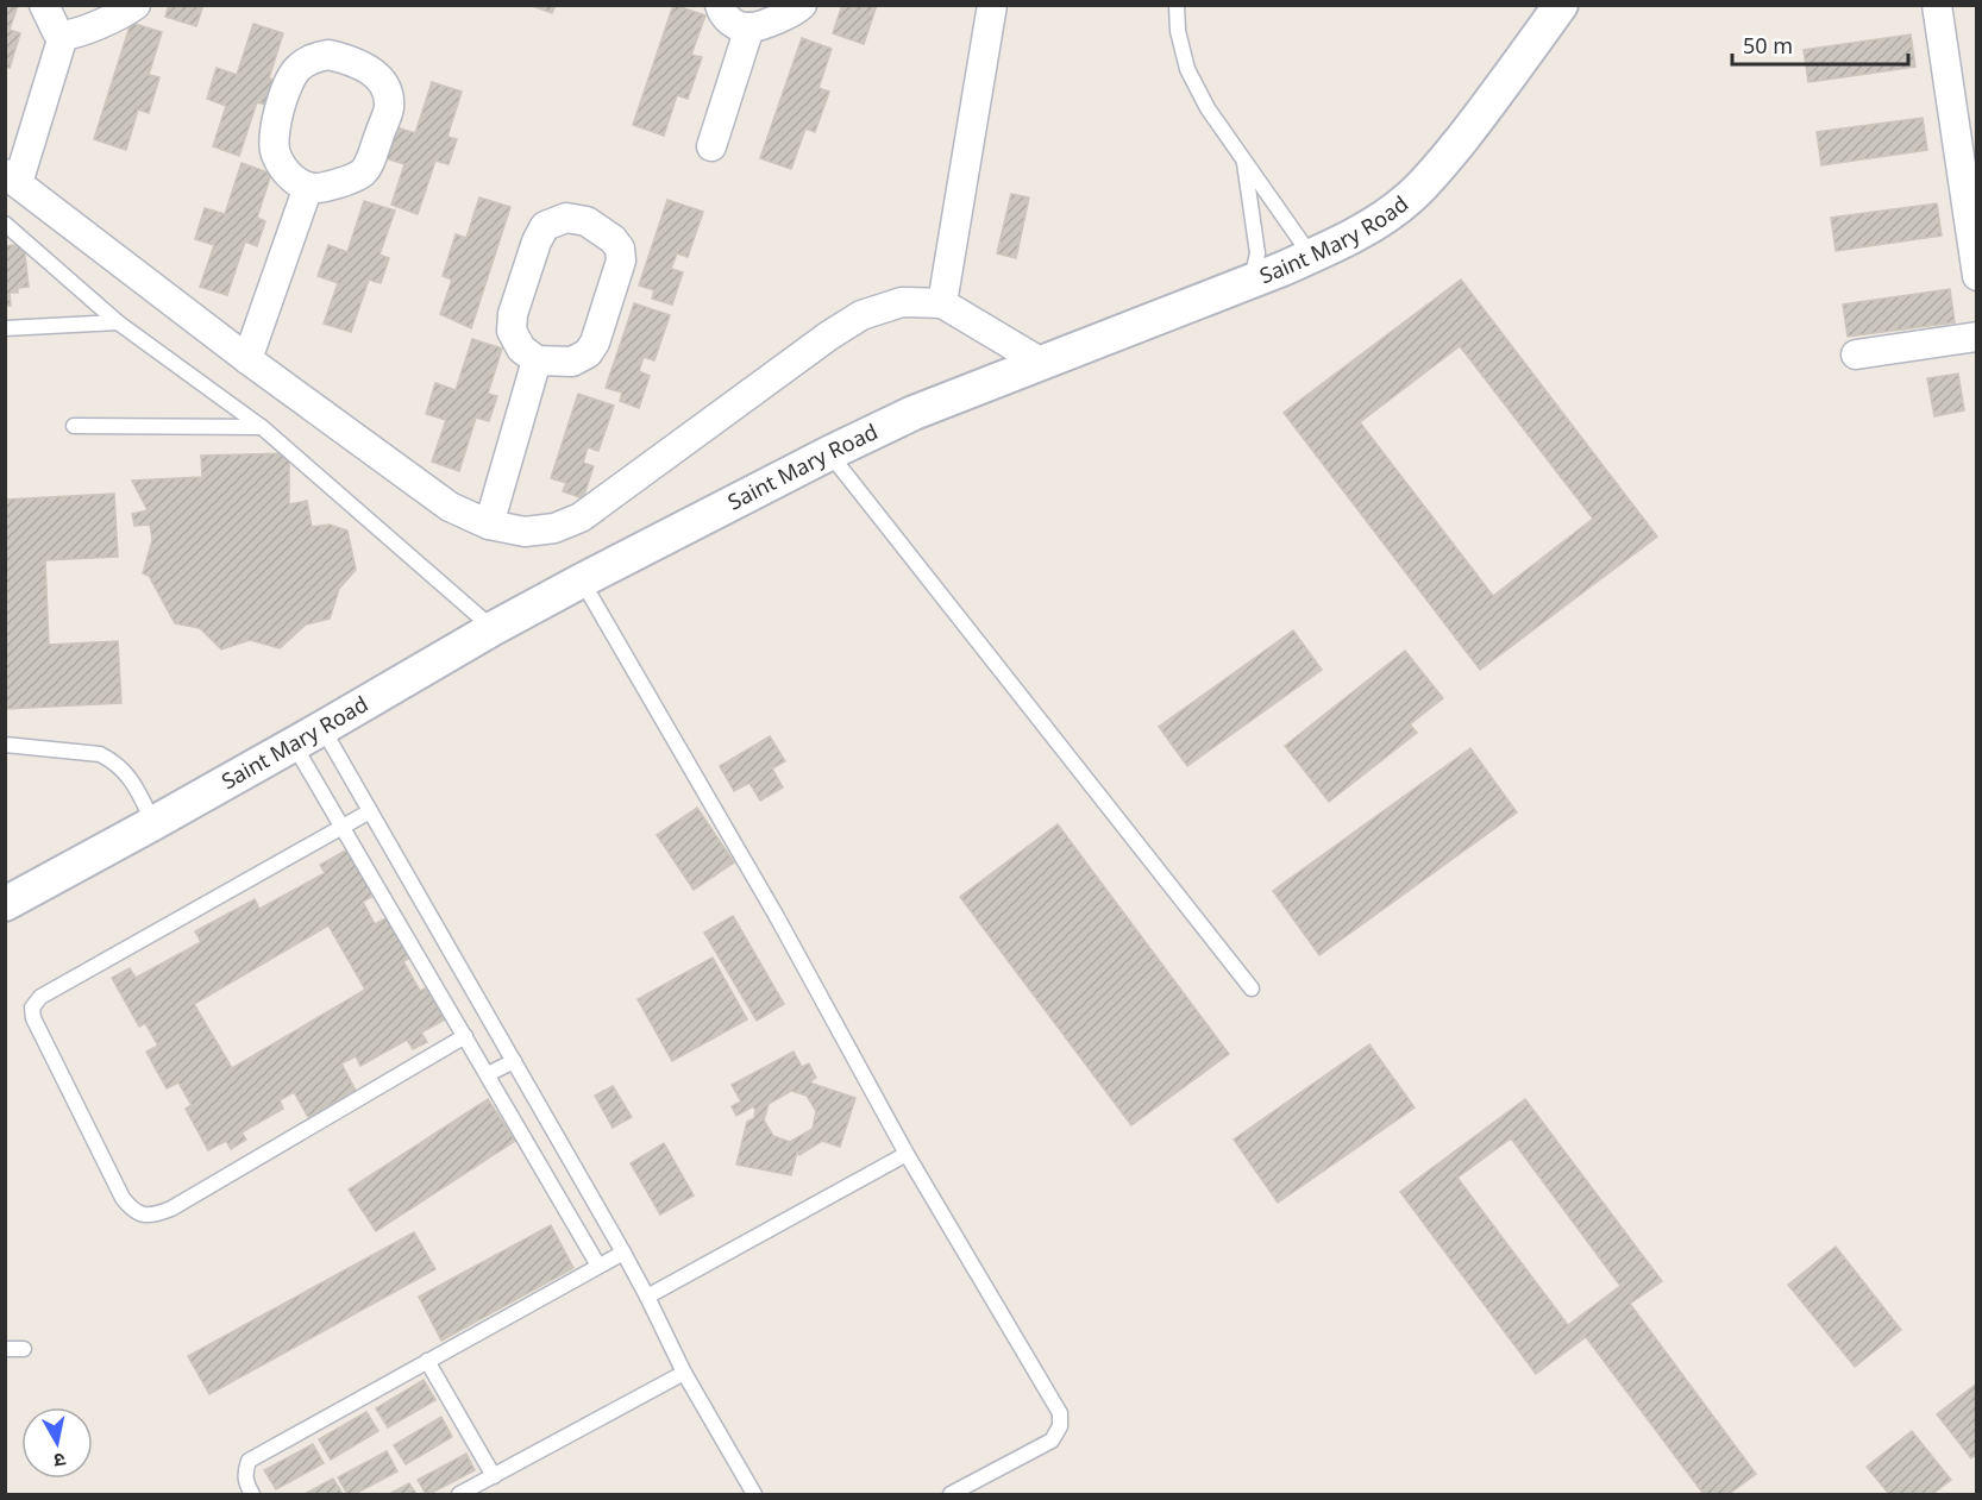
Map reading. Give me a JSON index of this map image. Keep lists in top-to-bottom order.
{
  "streets": {
    "street": ["Saint Mary Road"]
  },
  "scale_bar": "50 m",
  "north": "bottom"
}
